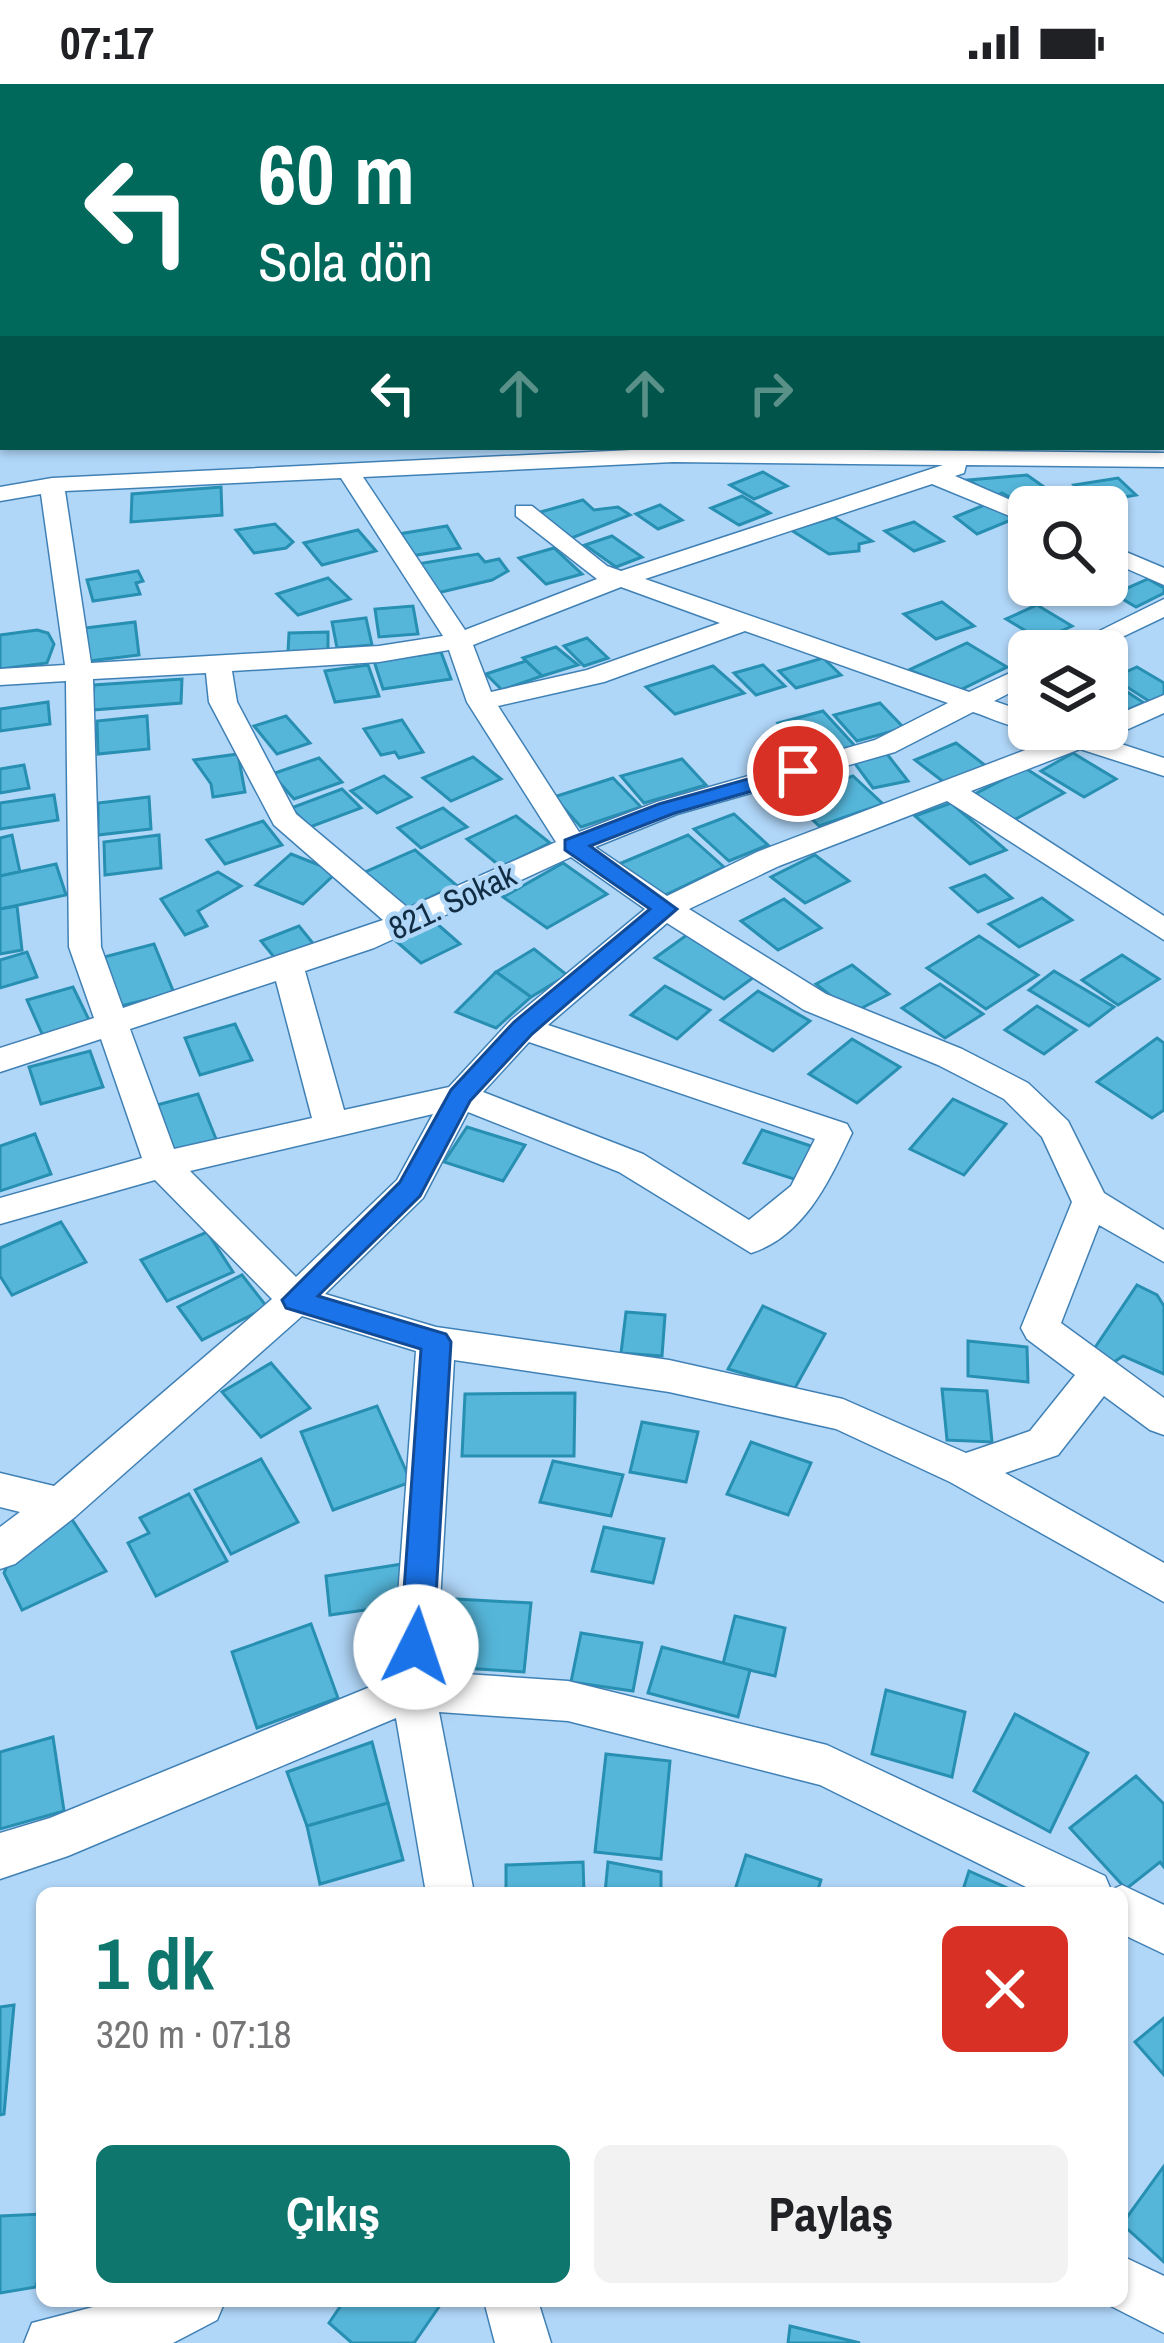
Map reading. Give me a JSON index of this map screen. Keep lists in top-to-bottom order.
{
  "streets": {
    "street": ["821. Sokak"]
  },
  "page": {
    "status": "07:17",
    "turn": ["60 m", "Sola dön"],
    "heading": ["1 dk", "320 m · 07:18"],
    "buttons": ["Çıkış", "Paylaş"]
  }
}
